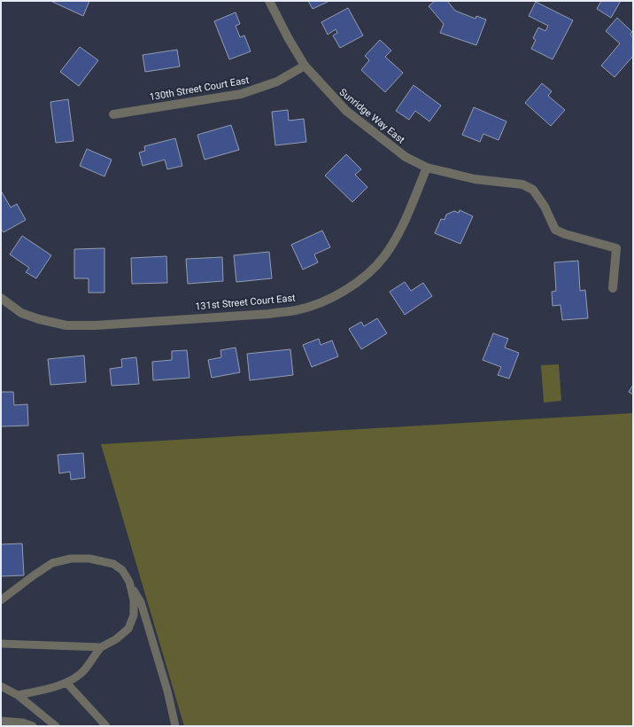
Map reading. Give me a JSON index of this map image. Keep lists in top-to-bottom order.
{
  "streets": {
    "street": ["130th Street Court East", "Sunridge Way East", "131st Street Court East"]
  },
  "crossings": [
    ["130th Street Court East", "Sunridge Way East"],
    ["Sunridge Way East", "131st Street Court East"]
  ]
}
